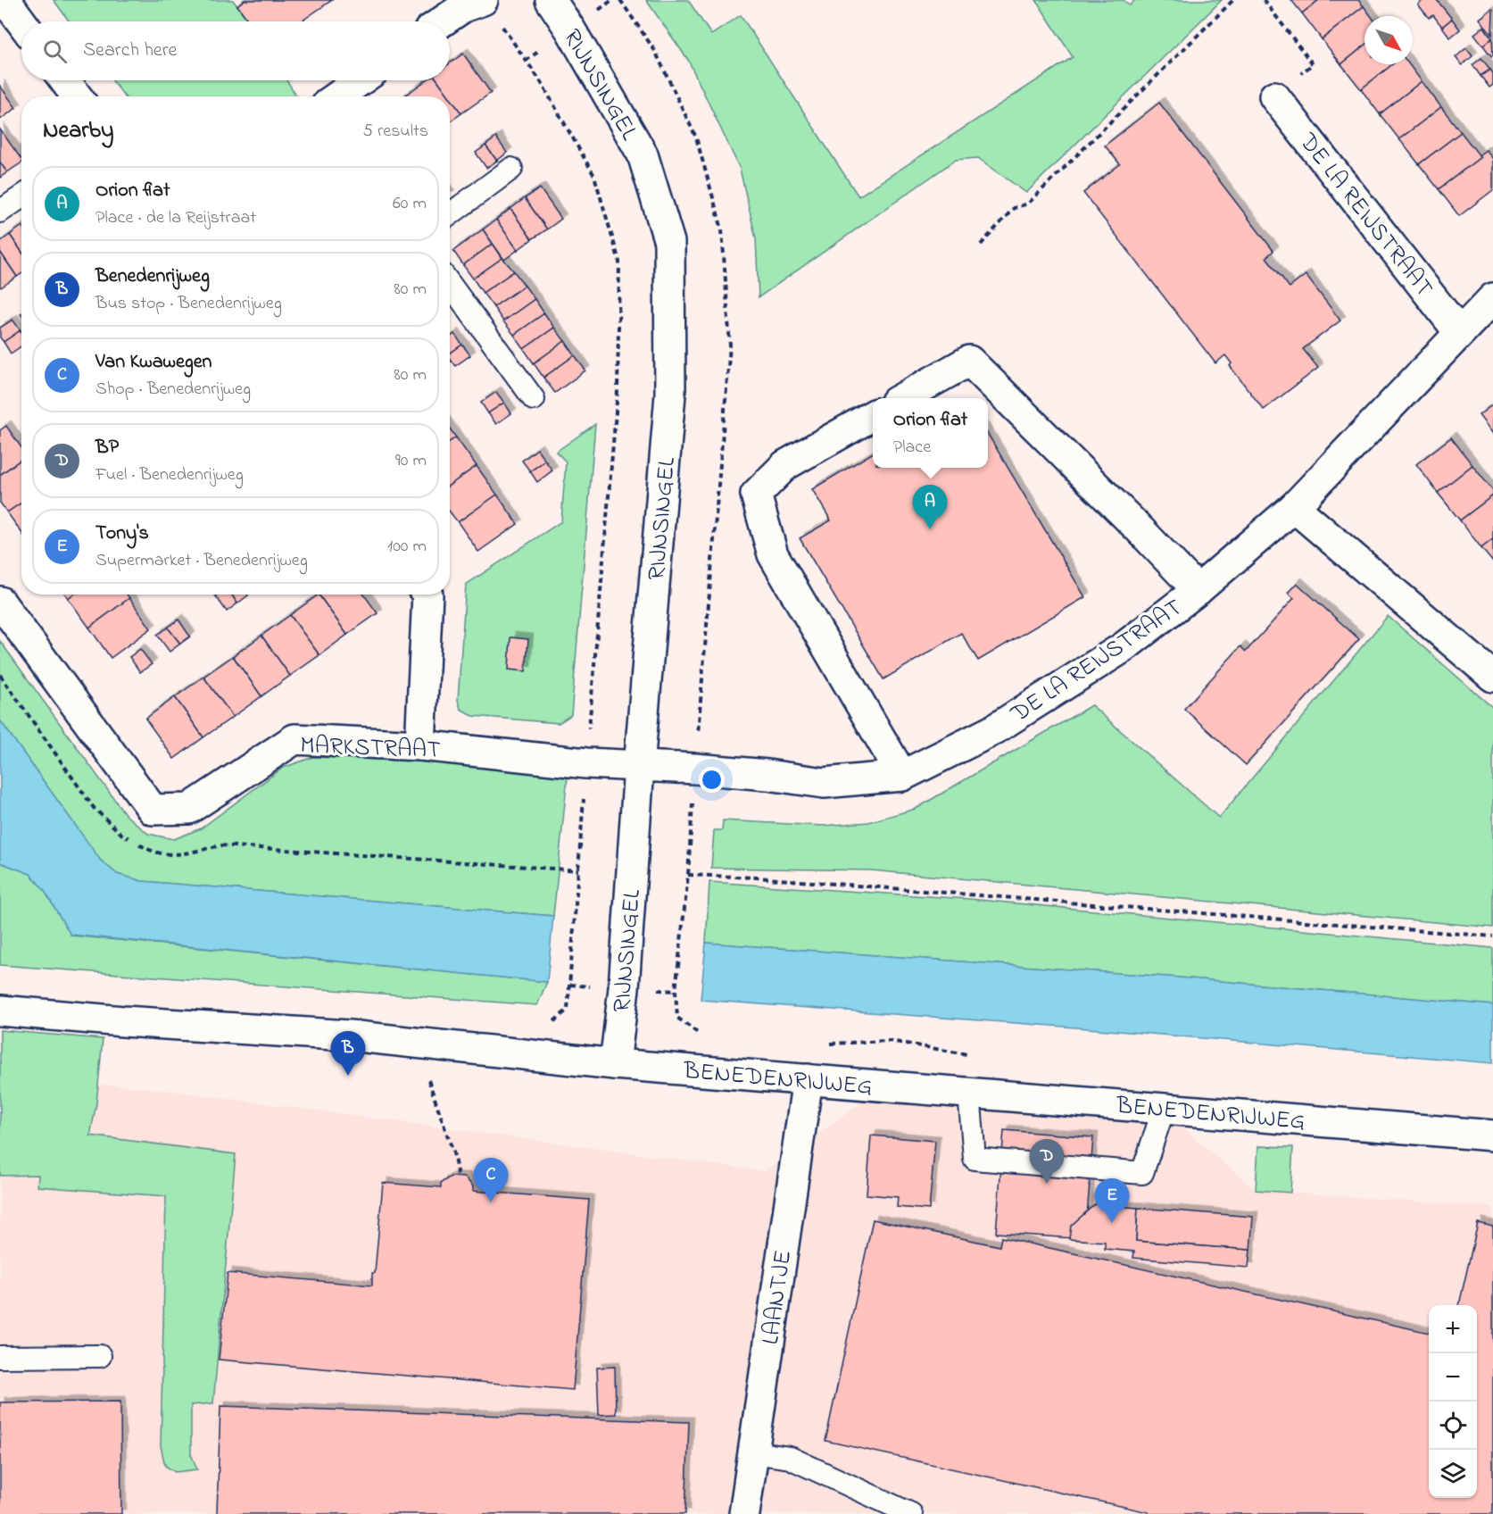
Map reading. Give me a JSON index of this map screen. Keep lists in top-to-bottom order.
{
  "streets": {
    "street": [
      "RIJNSINGEL",
      "DE LA REIJSTRAAT",
      "MARKSTRAAT",
      "BENEDENRIJWEG",
      "LAANTJE"
    ]
  },
  "crossings": [
    ["RIJNSINGEL", "DE LA REIJSTRAAT"],
    ["RIJNSINGEL", "MARKSTRAAT"],
    ["RIJNSINGEL", "BENEDENRIJWEG"],
    ["DE LA REIJSTRAAT", "MARKSTRAAT"],
    ["BENEDENRIJWEG", "LAANTJE"]
  ],
  "north": "bottom right",
  "page": {
    "search": "Search here",
    "heading": ["Nearby", "5 results"],
    "list": [
      {
        "mark": "A",
        "name": "Orion flat",
        "note": "Place · de la Reijstraat",
        "value": "60 m"
      },
      {
        "mark": "B",
        "name": "Benedenrijweg",
        "note": "Bus stop · Benedenrijweg",
        "value": "80 m"
      },
      {
        "mark": "C",
        "name": "Van Kwawegen",
        "note": "Shop · Benedenrijweg",
        "value": "80 m"
      },
      {
        "mark": "D",
        "name": "BP",
        "note": "Fuel · Benedenrijweg",
        "value": "90 m"
      },
      {
        "mark": "E",
        "name": "Tony's",
        "note": "Supermarket · Benedenrijweg",
        "value": "100 m"
      }
    ],
    "popup": ["Orion flat", "Place"],
    "pins": [
      "A",
      "B",
      "D",
      "C",
      "E"
    ],
    "map_buttons": ["+", "−"]
  }
}
